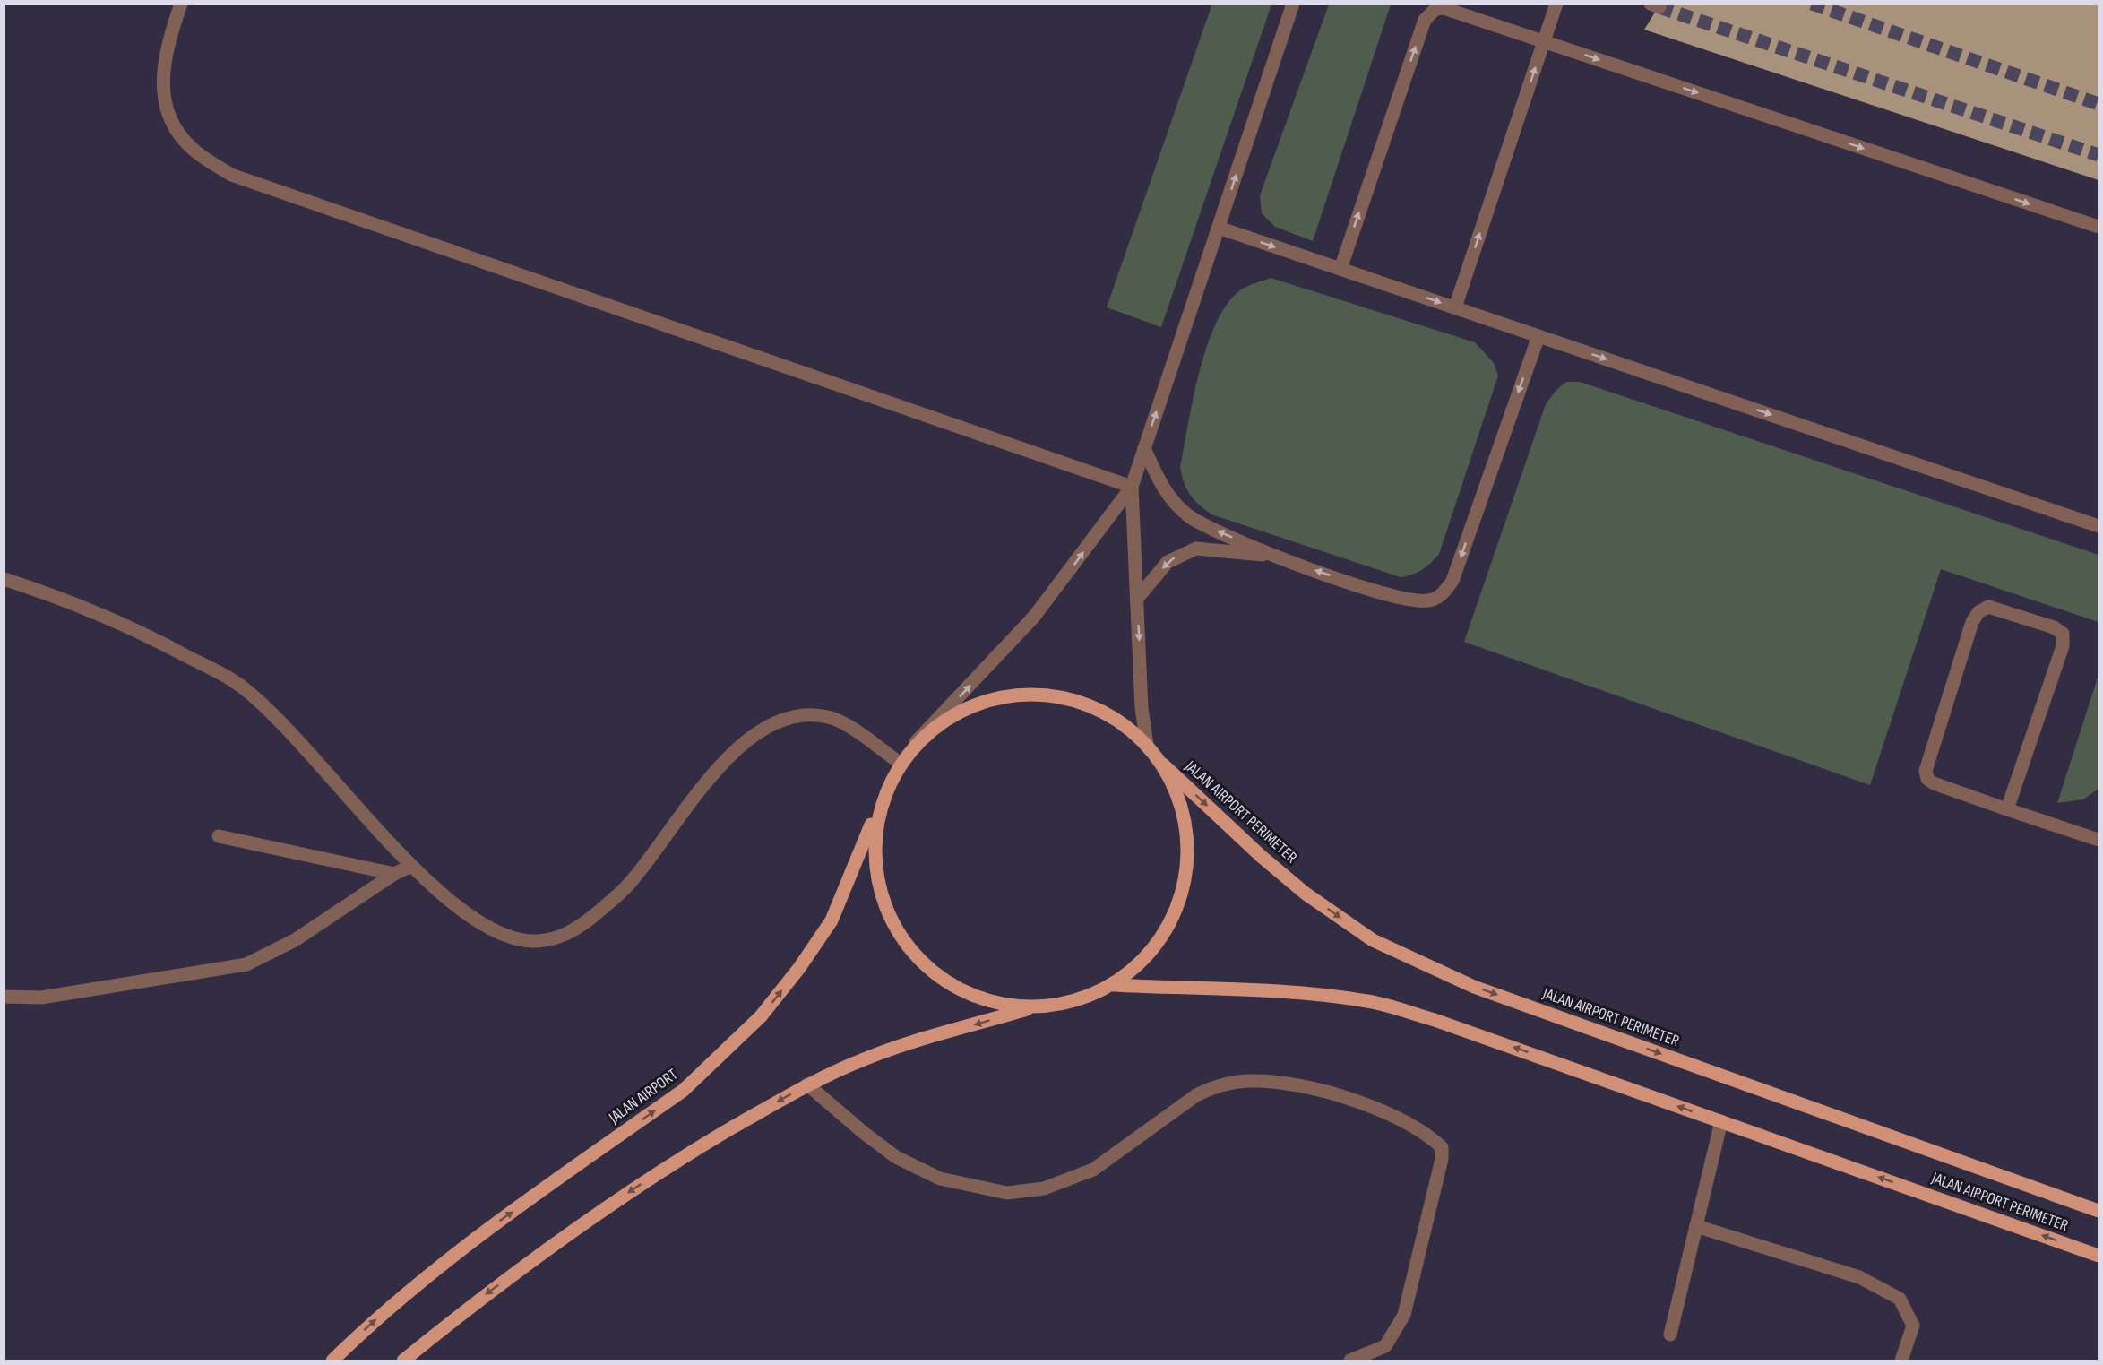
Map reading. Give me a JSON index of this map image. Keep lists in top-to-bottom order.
{
  "streets": {
    "main road": ["JALAN AIRPORT PERIMETER", "JALAN AIRPORT"]
  }
}
